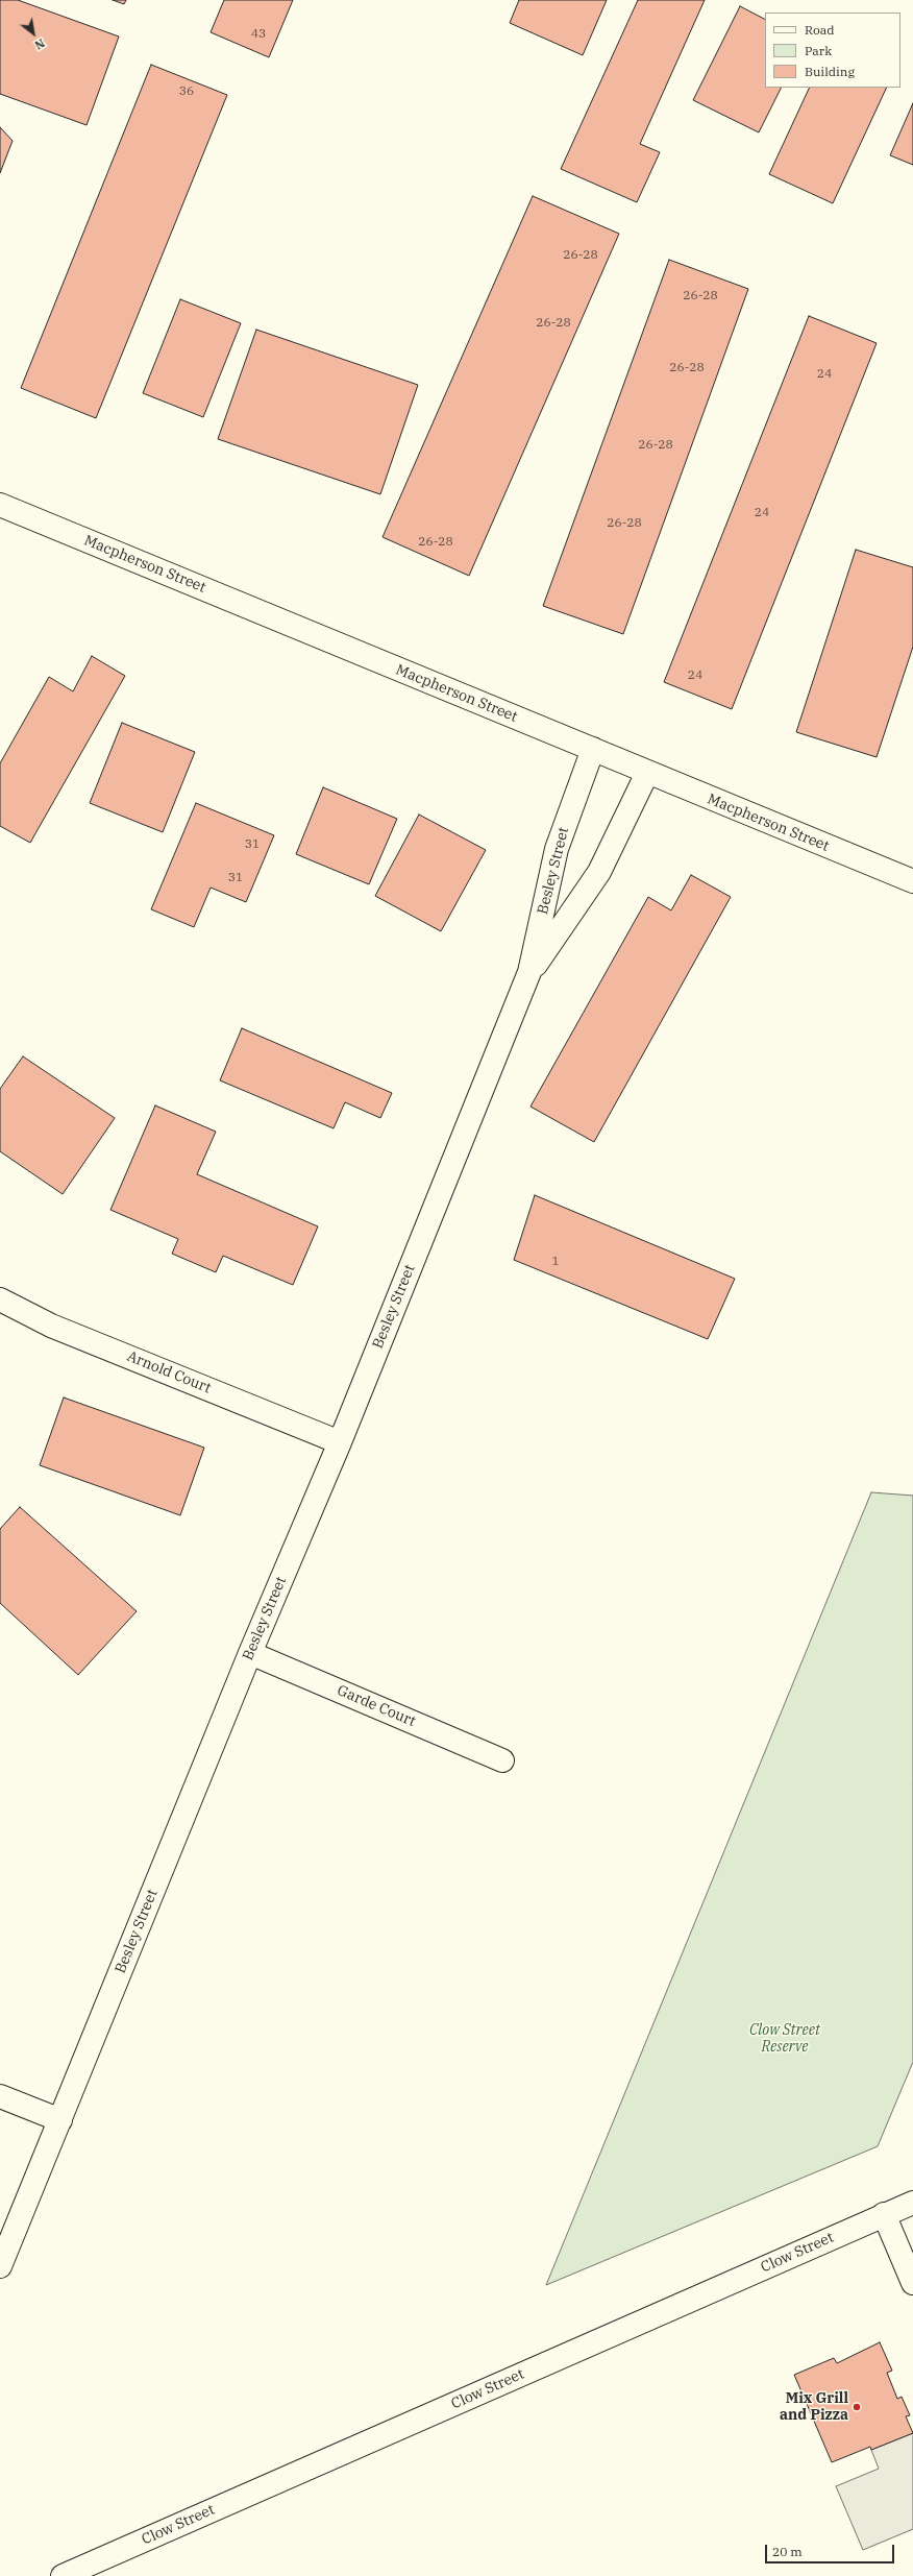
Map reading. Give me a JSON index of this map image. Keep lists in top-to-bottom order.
{
  "streets": {
    "street": [
      "Macpherson Street",
      "Besley Street",
      "Arnold Court",
      "Garde Court",
      "Clow Street"
    ]
  },
  "crossings": [
    ["Macpherson Street", "Besley Street"],
    ["Besley Street", "Arnold Court"],
    ["Besley Street", "Garde Court"]
  ],
  "parks": ["Clow Street Reserve"],
  "places": ["Mix Grill and Pizza"],
  "house_numbers": [
    "43",
    "36",
    "26-28",
    "26-28",
    "26-28",
    "26-28",
    "24",
    "26-28",
    "24",
    "26-28",
    "26-28",
    "24",
    "31",
    "31",
    "1"
  ],
  "legend": ["Road", "Park", "Building"],
  "scale_bar": "20 m",
  "north": "bottom right"
}
